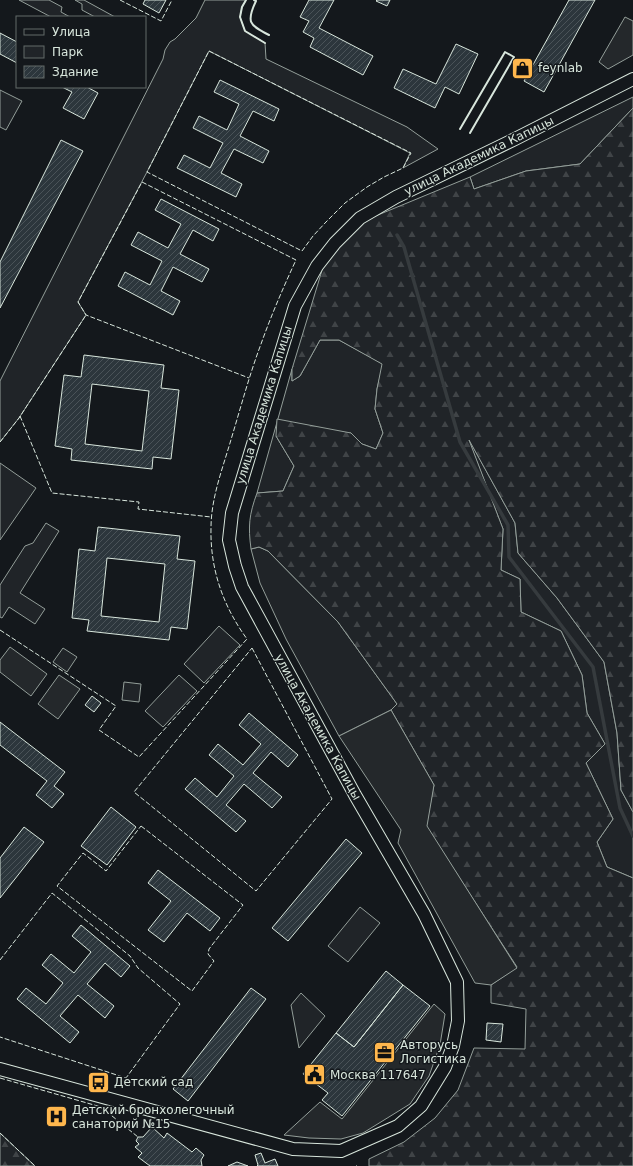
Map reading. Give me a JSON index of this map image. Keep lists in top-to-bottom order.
{
  "streets": {
    "street": ["улица Академика Капицы"]
  },
  "places": {
    "shop": ["feynlab"],
    "office": ["Авторусь Логистика"],
    "public building": ["Москва 117647"],
    "bus stop": ["Детский сад"],
    "hospital": ["Детский бронхолегочный санаторий №15"]
  },
  "legend": ["Улица", "Парк", "Здание"]
}
